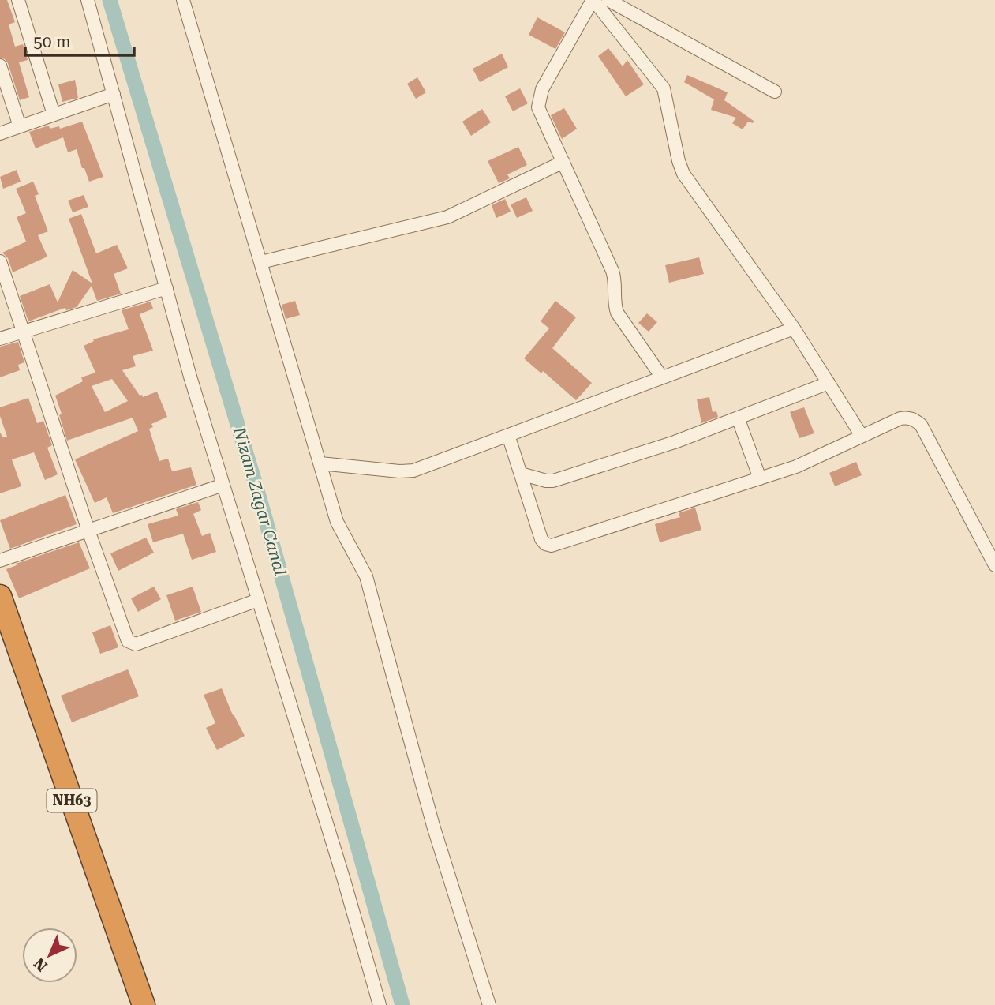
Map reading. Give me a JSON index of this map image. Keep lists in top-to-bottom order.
{
  "streets": {
    "highway": ["NH63"]
  },
  "water": ["Nizam Zagar Canal"],
  "scale_bar": "50 m",
  "north": "bottom left"
}
